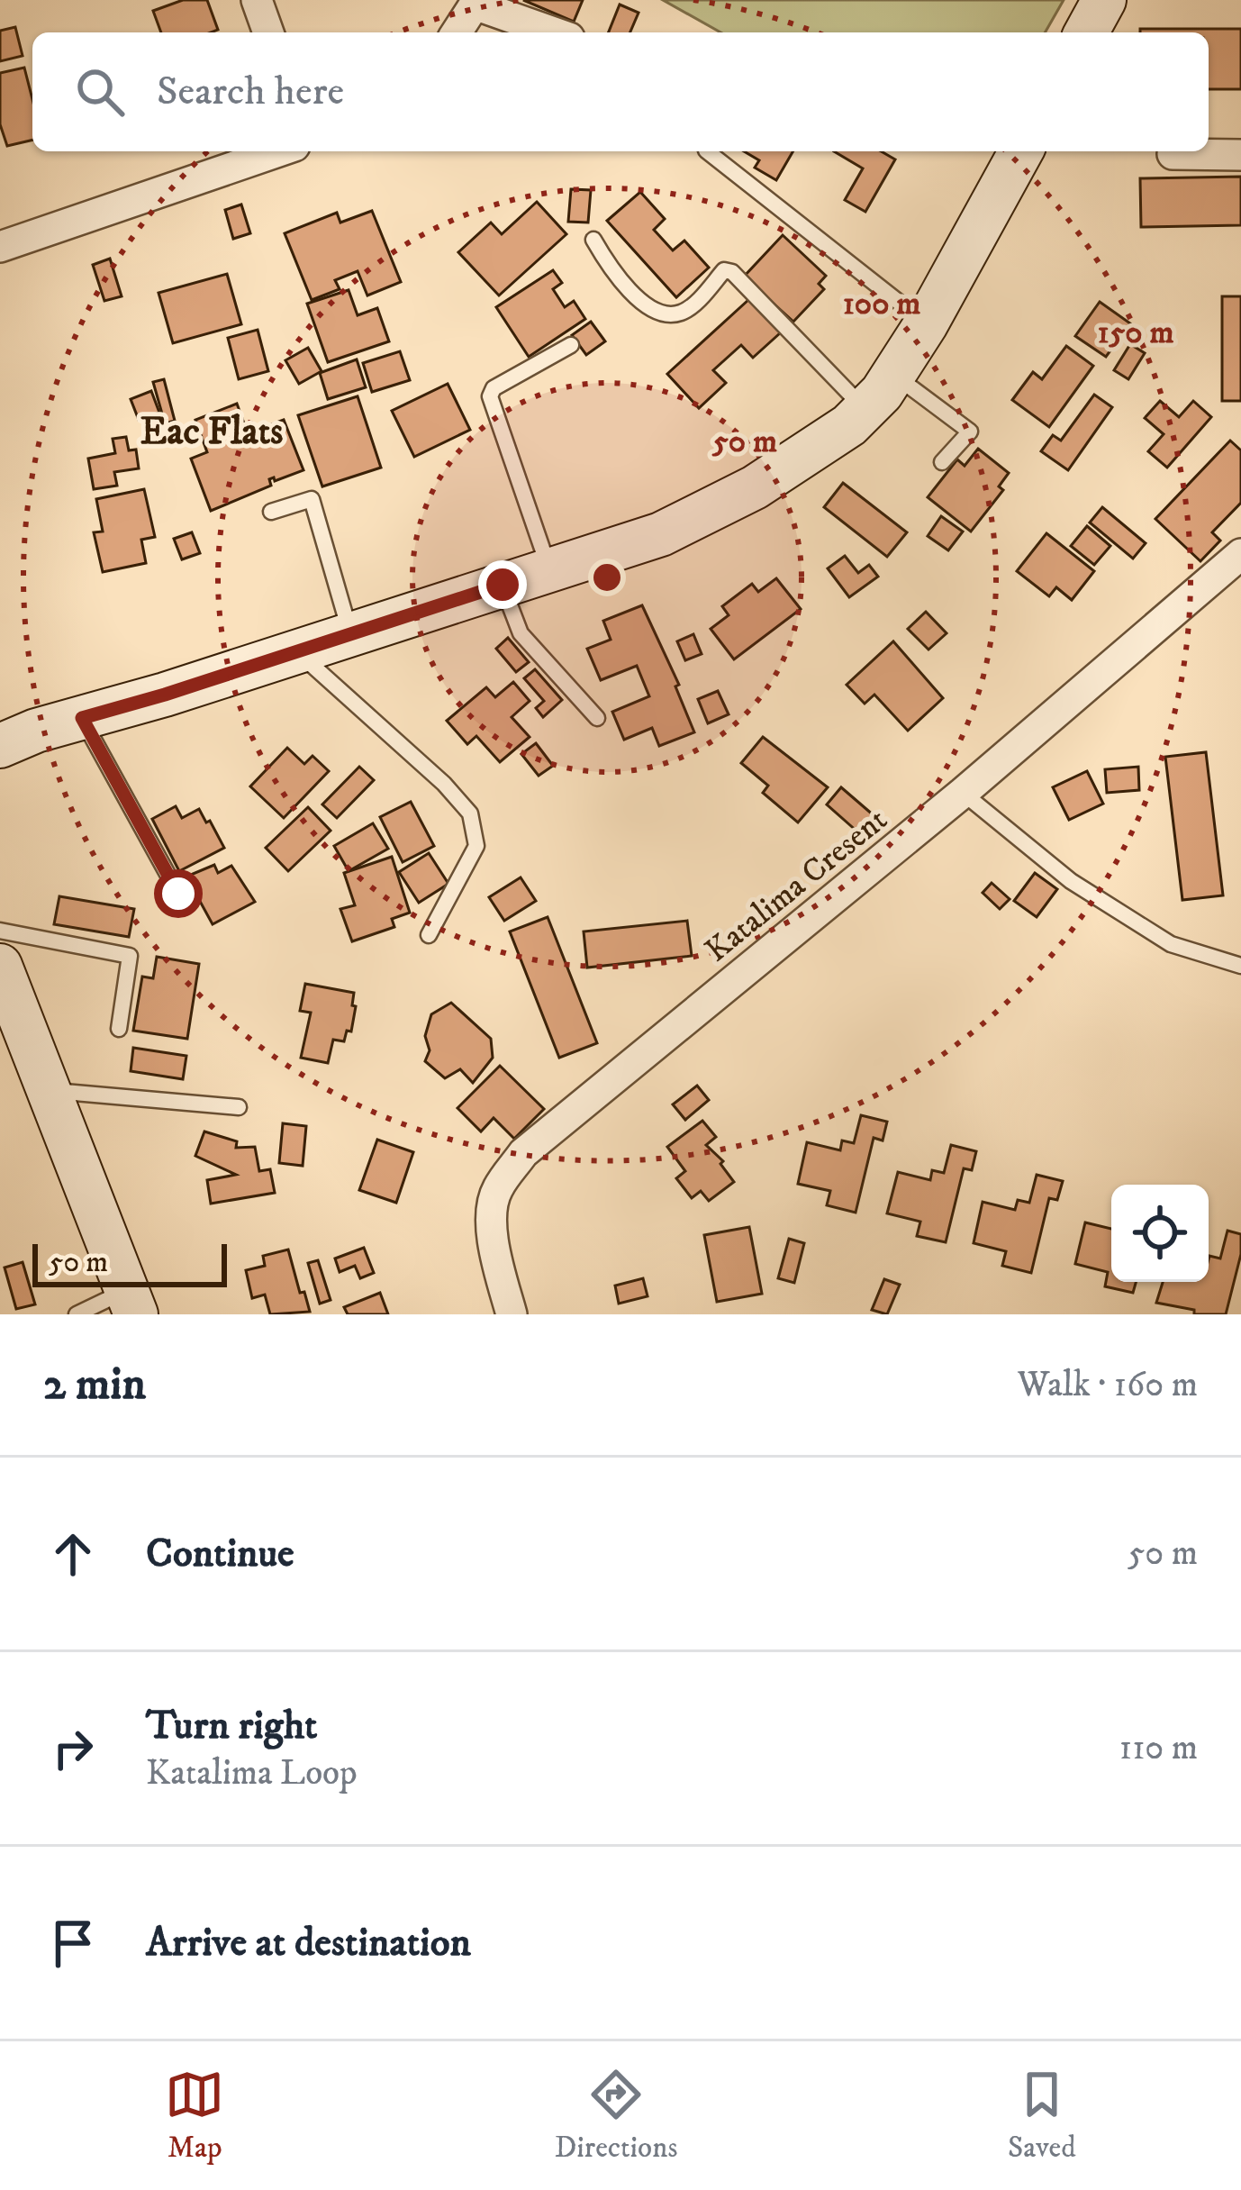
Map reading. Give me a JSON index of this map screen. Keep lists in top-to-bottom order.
{
  "streets": {
    "street": ["Katalima Cresent"]
  },
  "districts": ["Eac Flats"],
  "scale_bar": "50 m",
  "page": {
    "search": "Search here",
    "scale": "50 m",
    "heading": ["2 min", "Walk · 160 m"],
    "list": [
      ["Continue", "50 m"],
      ["Turn right", "Katalima Loop", "110 m"],
      "Arrive at destination"
    ],
    "nav": ["Map", "Directions", "Saved"]
  },
  "rings": ["100 m", "150 m", "50 m"]
}
